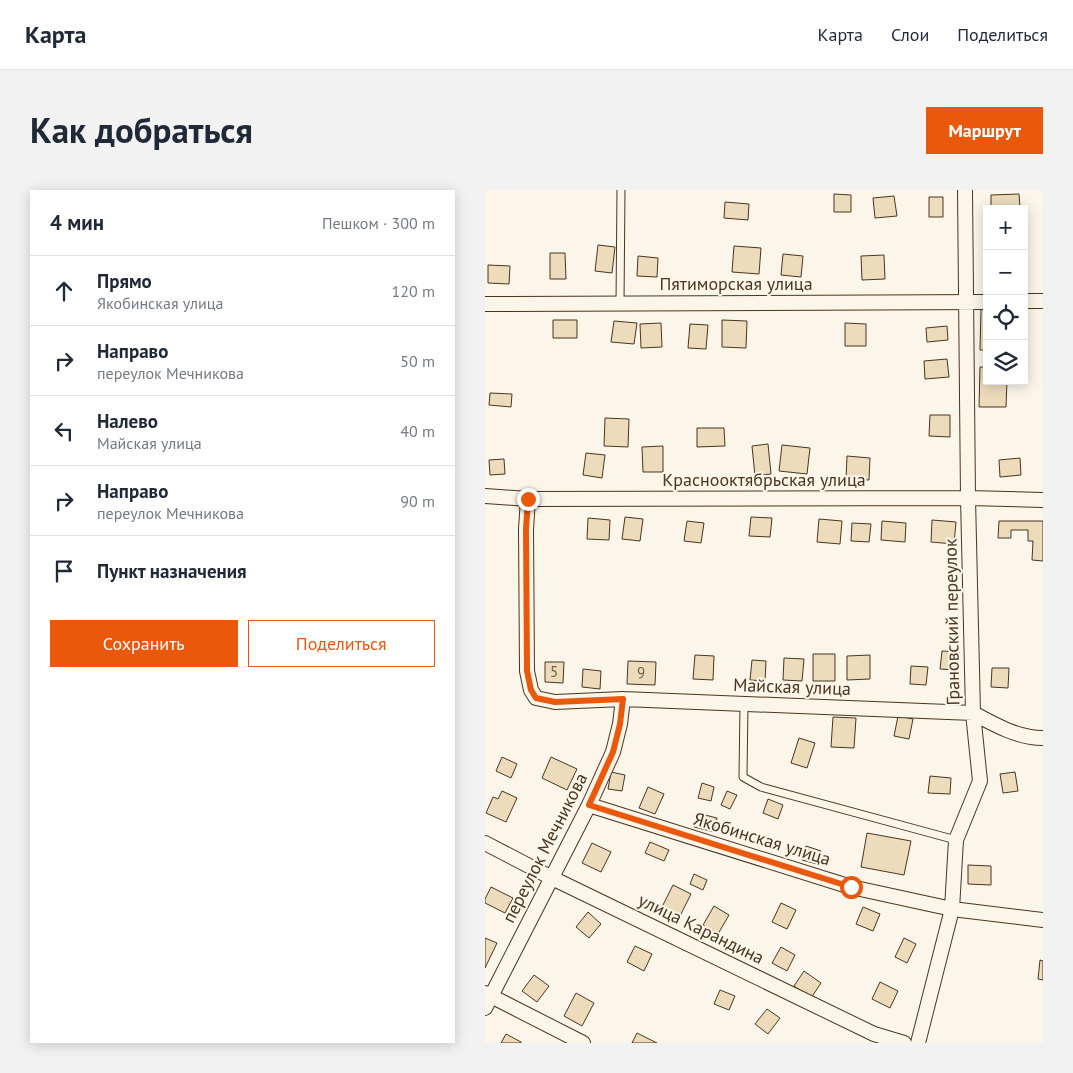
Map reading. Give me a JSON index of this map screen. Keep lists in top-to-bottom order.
{
  "streets": {
    "street": [
      "Пятиморская улица",
      "Краснооктябрьская улица",
      "Грановский переулок",
      "Майская улица",
      "Якобинская улица",
      "переулок Мечникова",
      "улица Карандина"
    ]
  },
  "crossings": [
    ["Пятиморская улица", "Грановский переулок"],
    ["Краснооктябрьская улица", "Грановский переулок"],
    ["Краснооктябрьская улица", "Майская улица"],
    ["Грановский переулок", "Майская улица"],
    ["Грановский переулок", "Якобинская улица"],
    ["Майская улица", "переулок Мечникова"],
    ["Якобинская улица", "переулок Мечникова"],
    ["переулок Мечникова", "улица Карандина"]
  ],
  "house_numbers": ["5", "9"],
  "page": {
    "header": "Карта",
    "nav": ["Карта", "Слои", "Поделиться"],
    "title": "Как добраться",
    "buttons": [
      "Маршрут",
      ["Сохранить", "Поделиться"]
    ],
    "heading": ["4 мин", "Пешком · 300 m"],
    "map_buttons": ["+", "−"],
    "list": [
      ["Прямо", "Якобинская улица", "120 m"],
      ["Направо", "переулок Мечникова", "50 m"],
      ["Налево", "Майская улица", "40 m"],
      ["Направо", "переулок Мечникова", "90 m"],
      "Пункт назначения"
    ]
  }
}
